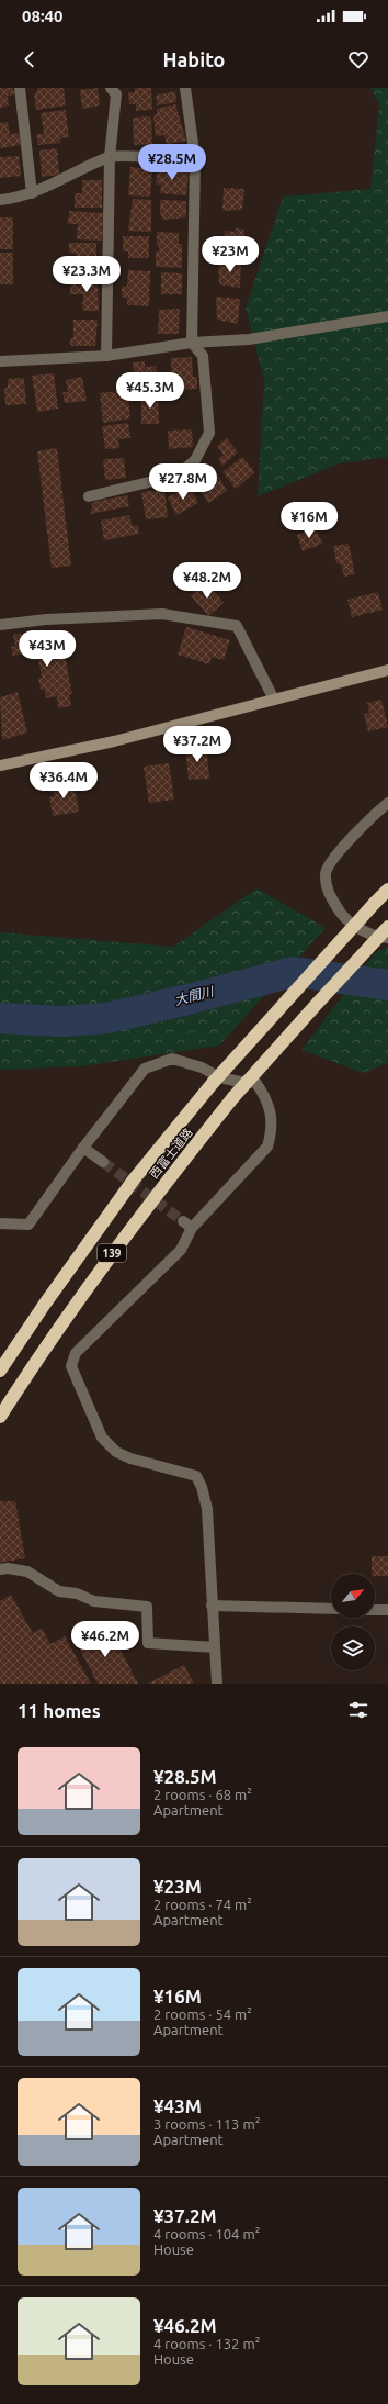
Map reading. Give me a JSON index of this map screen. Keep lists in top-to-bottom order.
{
  "streets": {
    "highway": ["西富士道路", "139"]
  },
  "water": ["大間川"],
  "north": "top right",
  "page": {
    "status": "08:40",
    "header": "Habito",
    "price": [
      "¥28.5M",
      "¥23M",
      "¥23.3M",
      "¥45.3M",
      "¥27.8M",
      "¥16M",
      "¥48.2M",
      "¥43M",
      "¥37.2M",
      "¥36.4M",
      "¥46.2M"
    ],
    "heading": "11 homes",
    "list": [
      {
        "name": "¥28.5M",
        "note": "2 rooms · 68 m² · Apartment"
      },
      {
        "name": "¥23M",
        "note": "2 rooms · 74 m² · Apartment"
      },
      {
        "name": "¥16M",
        "note": "2 rooms · 54 m² · Apartment"
      },
      {
        "name": "¥43M",
        "note": "3 rooms · 113 m² · Apartment"
      },
      {
        "name": "¥37.2M",
        "note": "4 rooms · 104 m² · House"
      },
      {
        "name": "¥46.2M",
        "note": "4 rooms · 132 m² · House"
      }
    ]
  }
}
